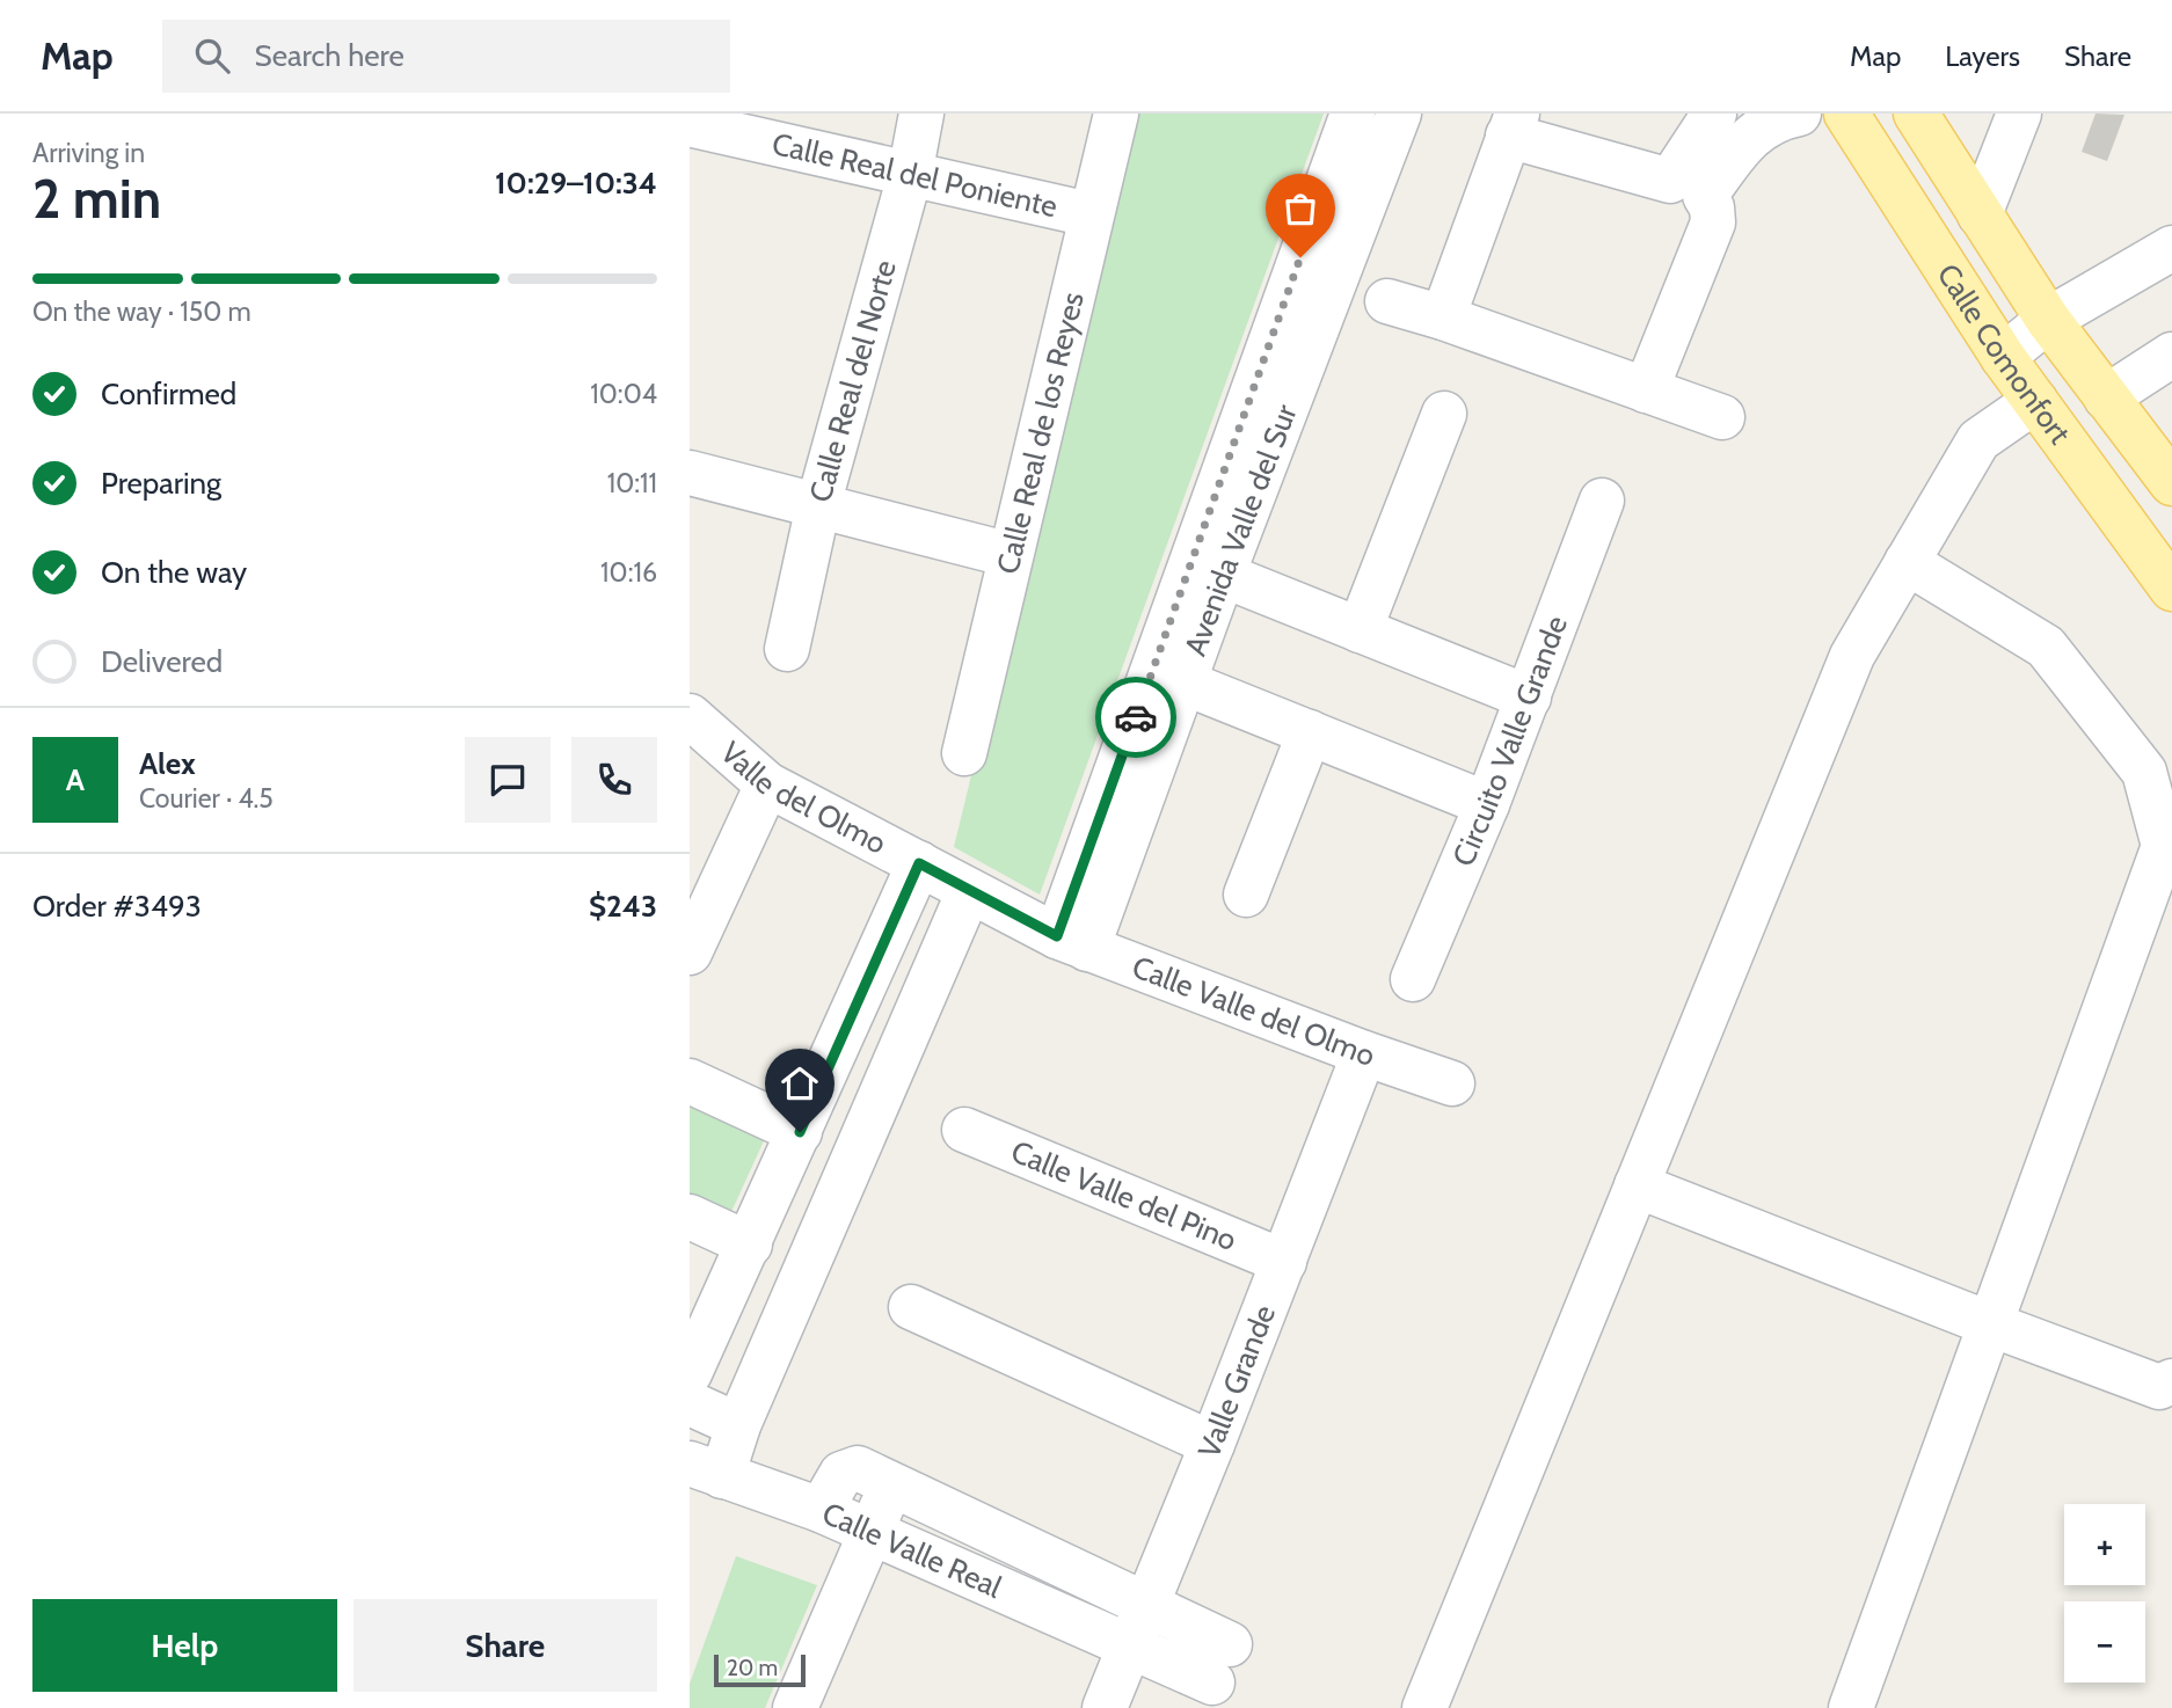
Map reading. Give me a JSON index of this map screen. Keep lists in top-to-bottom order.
{
  "streets": {
    "main road": ["Calle Comonfort"],
    "street": [
      "Calle Real del Poniente",
      "Calle Real del Norte",
      "Calle Real de los Reyes",
      "Avenida Valle del Sur",
      "Circuito Valle Grande",
      "Valle del Olmo",
      "Calle Valle del Olmo",
      "Calle Valle del Pino",
      "Valle Grande",
      "Calle Valle Real"
    ]
  },
  "crossings": [
    ["Calle Real del Poniente", "Calle Real del Norte"],
    ["Calle Real del Poniente", "Calle Real de los Reyes"],
    ["Avenida Valle del Sur", "Valle del Olmo"],
    ["Avenida Valle del Sur", "Calle Valle del Olmo"],
    ["Valle del Olmo", "Calle Valle del Olmo"],
    ["Calle Valle del Olmo", "Valle Grande"],
    ["Calle Valle del Pino", "Valle Grande"],
    ["Valle Grande", "Calle Valle Real"]
  ],
  "scale_bar": "20 m",
  "page": {
    "header": "Map",
    "search": "Search here",
    "nav": ["Map", "Layers", "Share"],
    "heading": ["2 min", "Arriving in", "10:29–10:34"],
    "panel": [
      "Alex",
      "Courier · 4.5",
      "Order #3493",
      "$243"
    ],
    "bar": "On the way · 150 m",
    "list": [
      ["Confirmed", "10:04"],
      ["Preparing", "10:11"],
      ["On the way", "10:16"],
      "Delivered"
    ],
    "round": "A",
    "map_buttons": ["+", "−"],
    "buttons": ["Help", "Share"],
    "scale": "20 m"
  }
}
